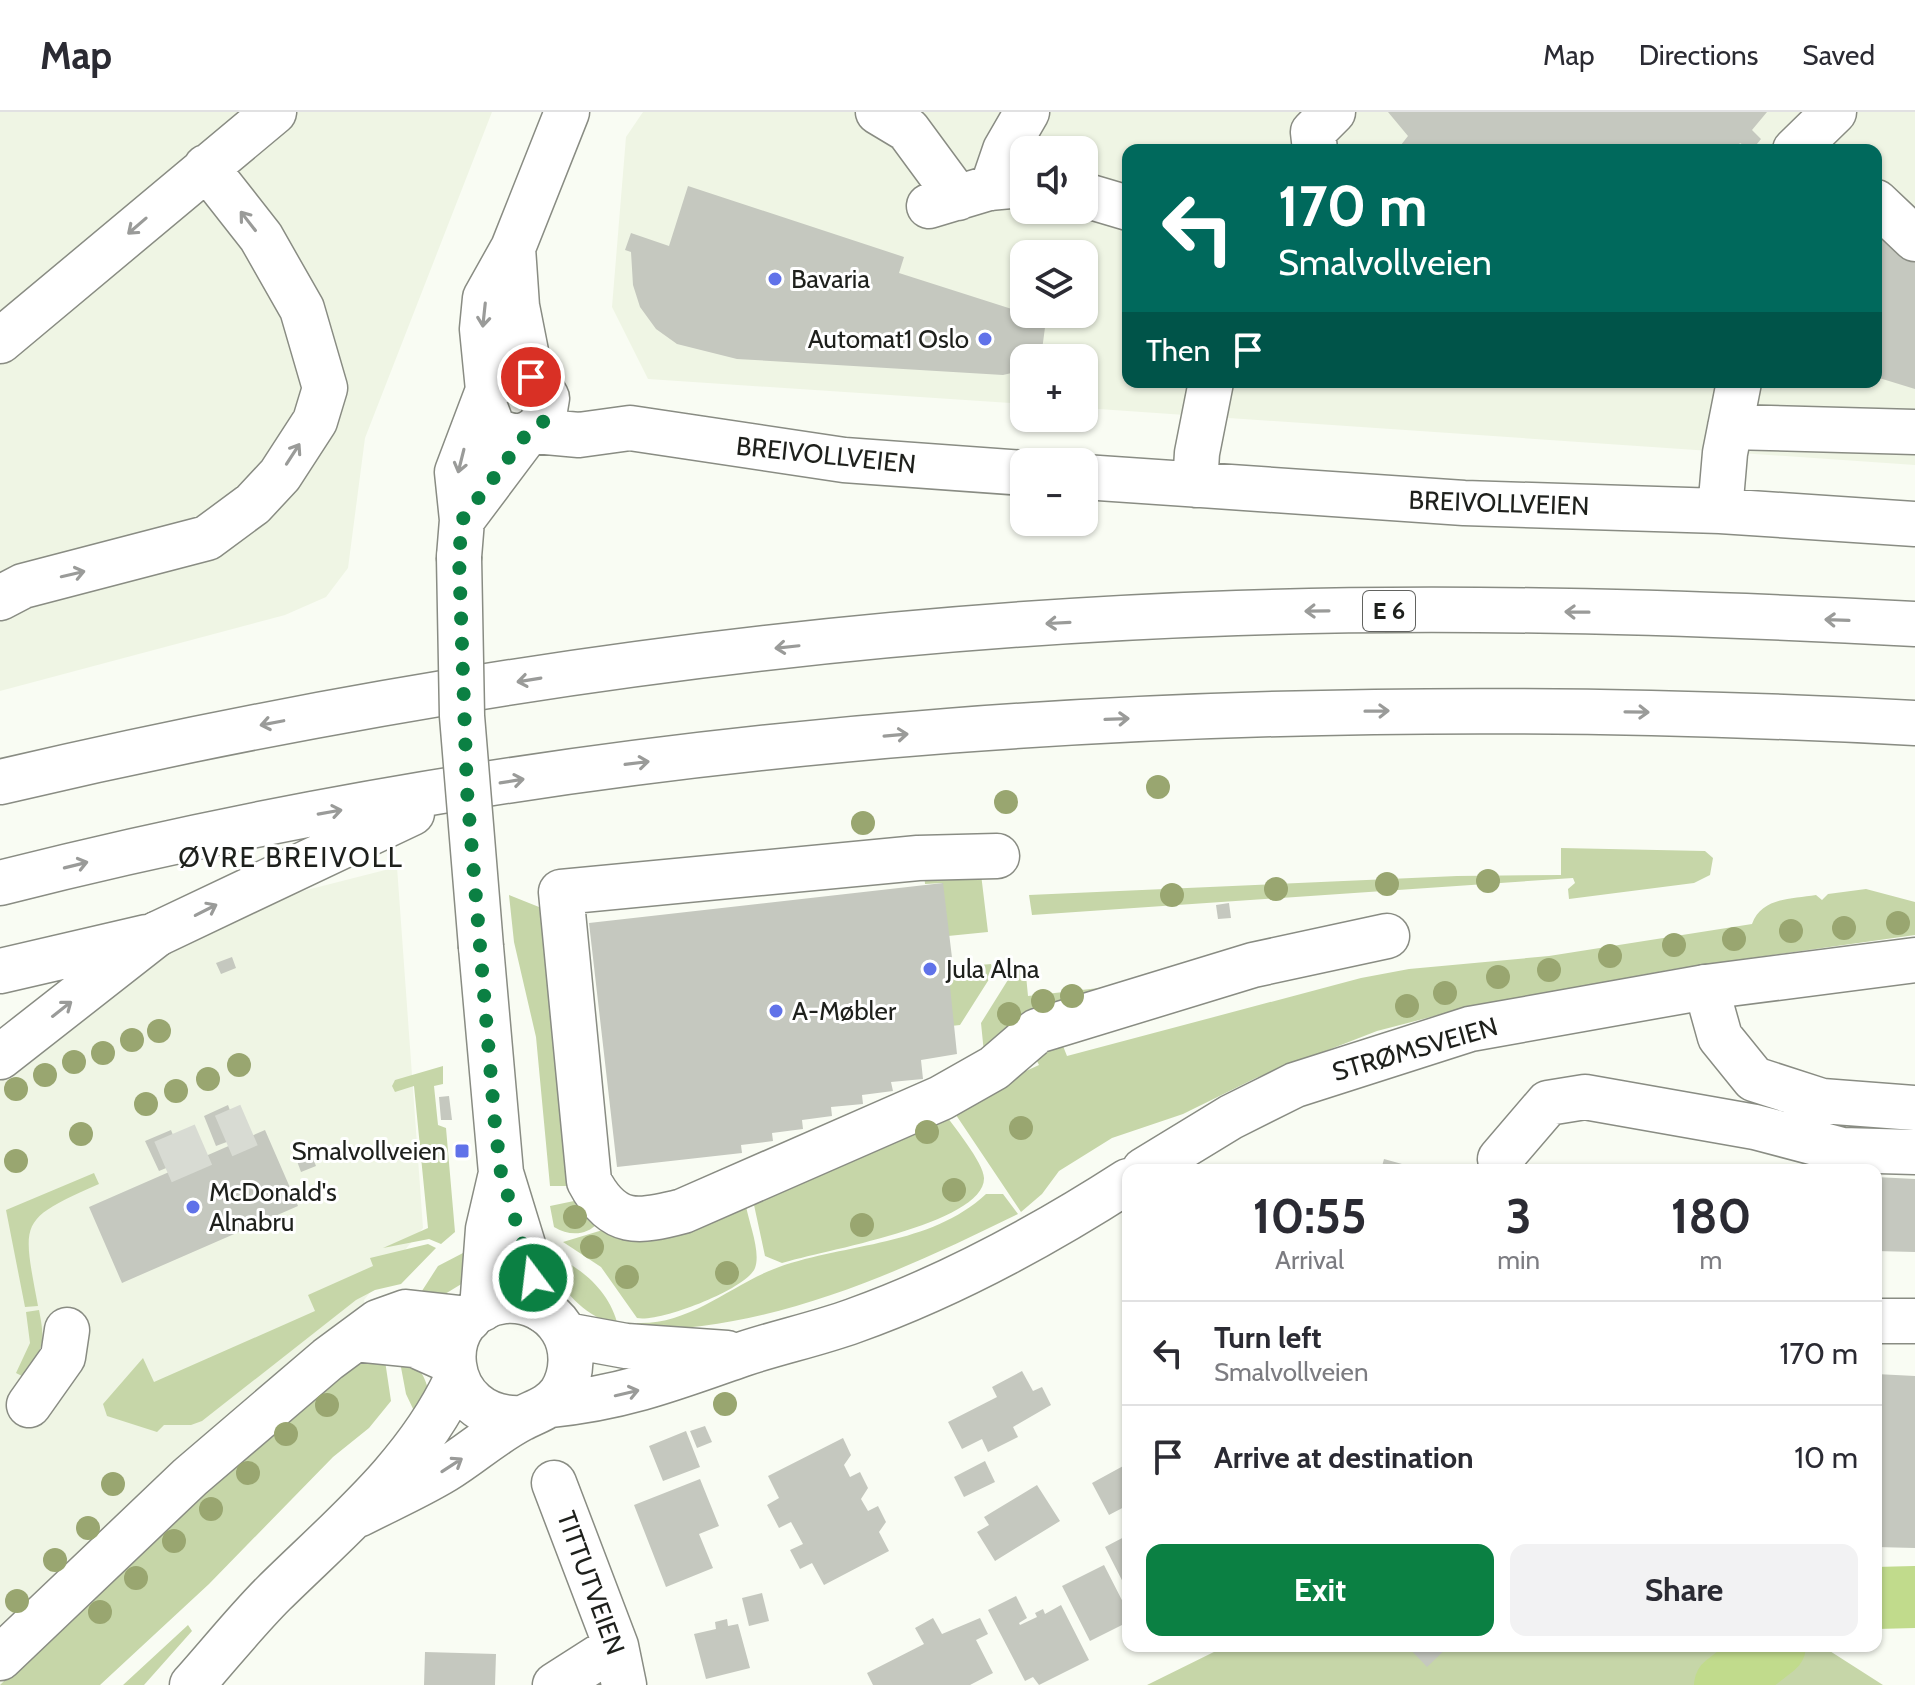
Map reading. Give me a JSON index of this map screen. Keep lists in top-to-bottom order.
{
  "streets": {
    "main road": [
      "BREIVOLLVEIEN",
      "E 6",
      "STRØMSVEIEN",
      "TITTUTVEIEN"
    ]
  },
  "districts": ["ØVRE BREIVOLL"],
  "places": {
    "other": [
      "Bavaria",
      "Automat1 Oslo",
      "Jula Alna",
      "A-Møbler",
      "McDonald's Alnabru"
    ],
    "transit": ["Smalvollveien"]
  },
  "page": {
    "header": "Map",
    "nav": ["Map", "Directions", "Saved"],
    "map_buttons": ["+", "−"],
    "turn": ["170 m", "Smalvollveien"],
    "then": "Then",
    "eta": [
      "10:55",
      "Arrival",
      "3",
      "min",
      "180",
      "m"
    ],
    "list": [
      {
        "name": "Turn left",
        "note": "Smalvollveien",
        "value": "170 m"
      },
      {
        "name": "Arrive at destination",
        "value": "10 m"
      }
    ],
    "buttons": ["Exit", "Share"]
  }
}
